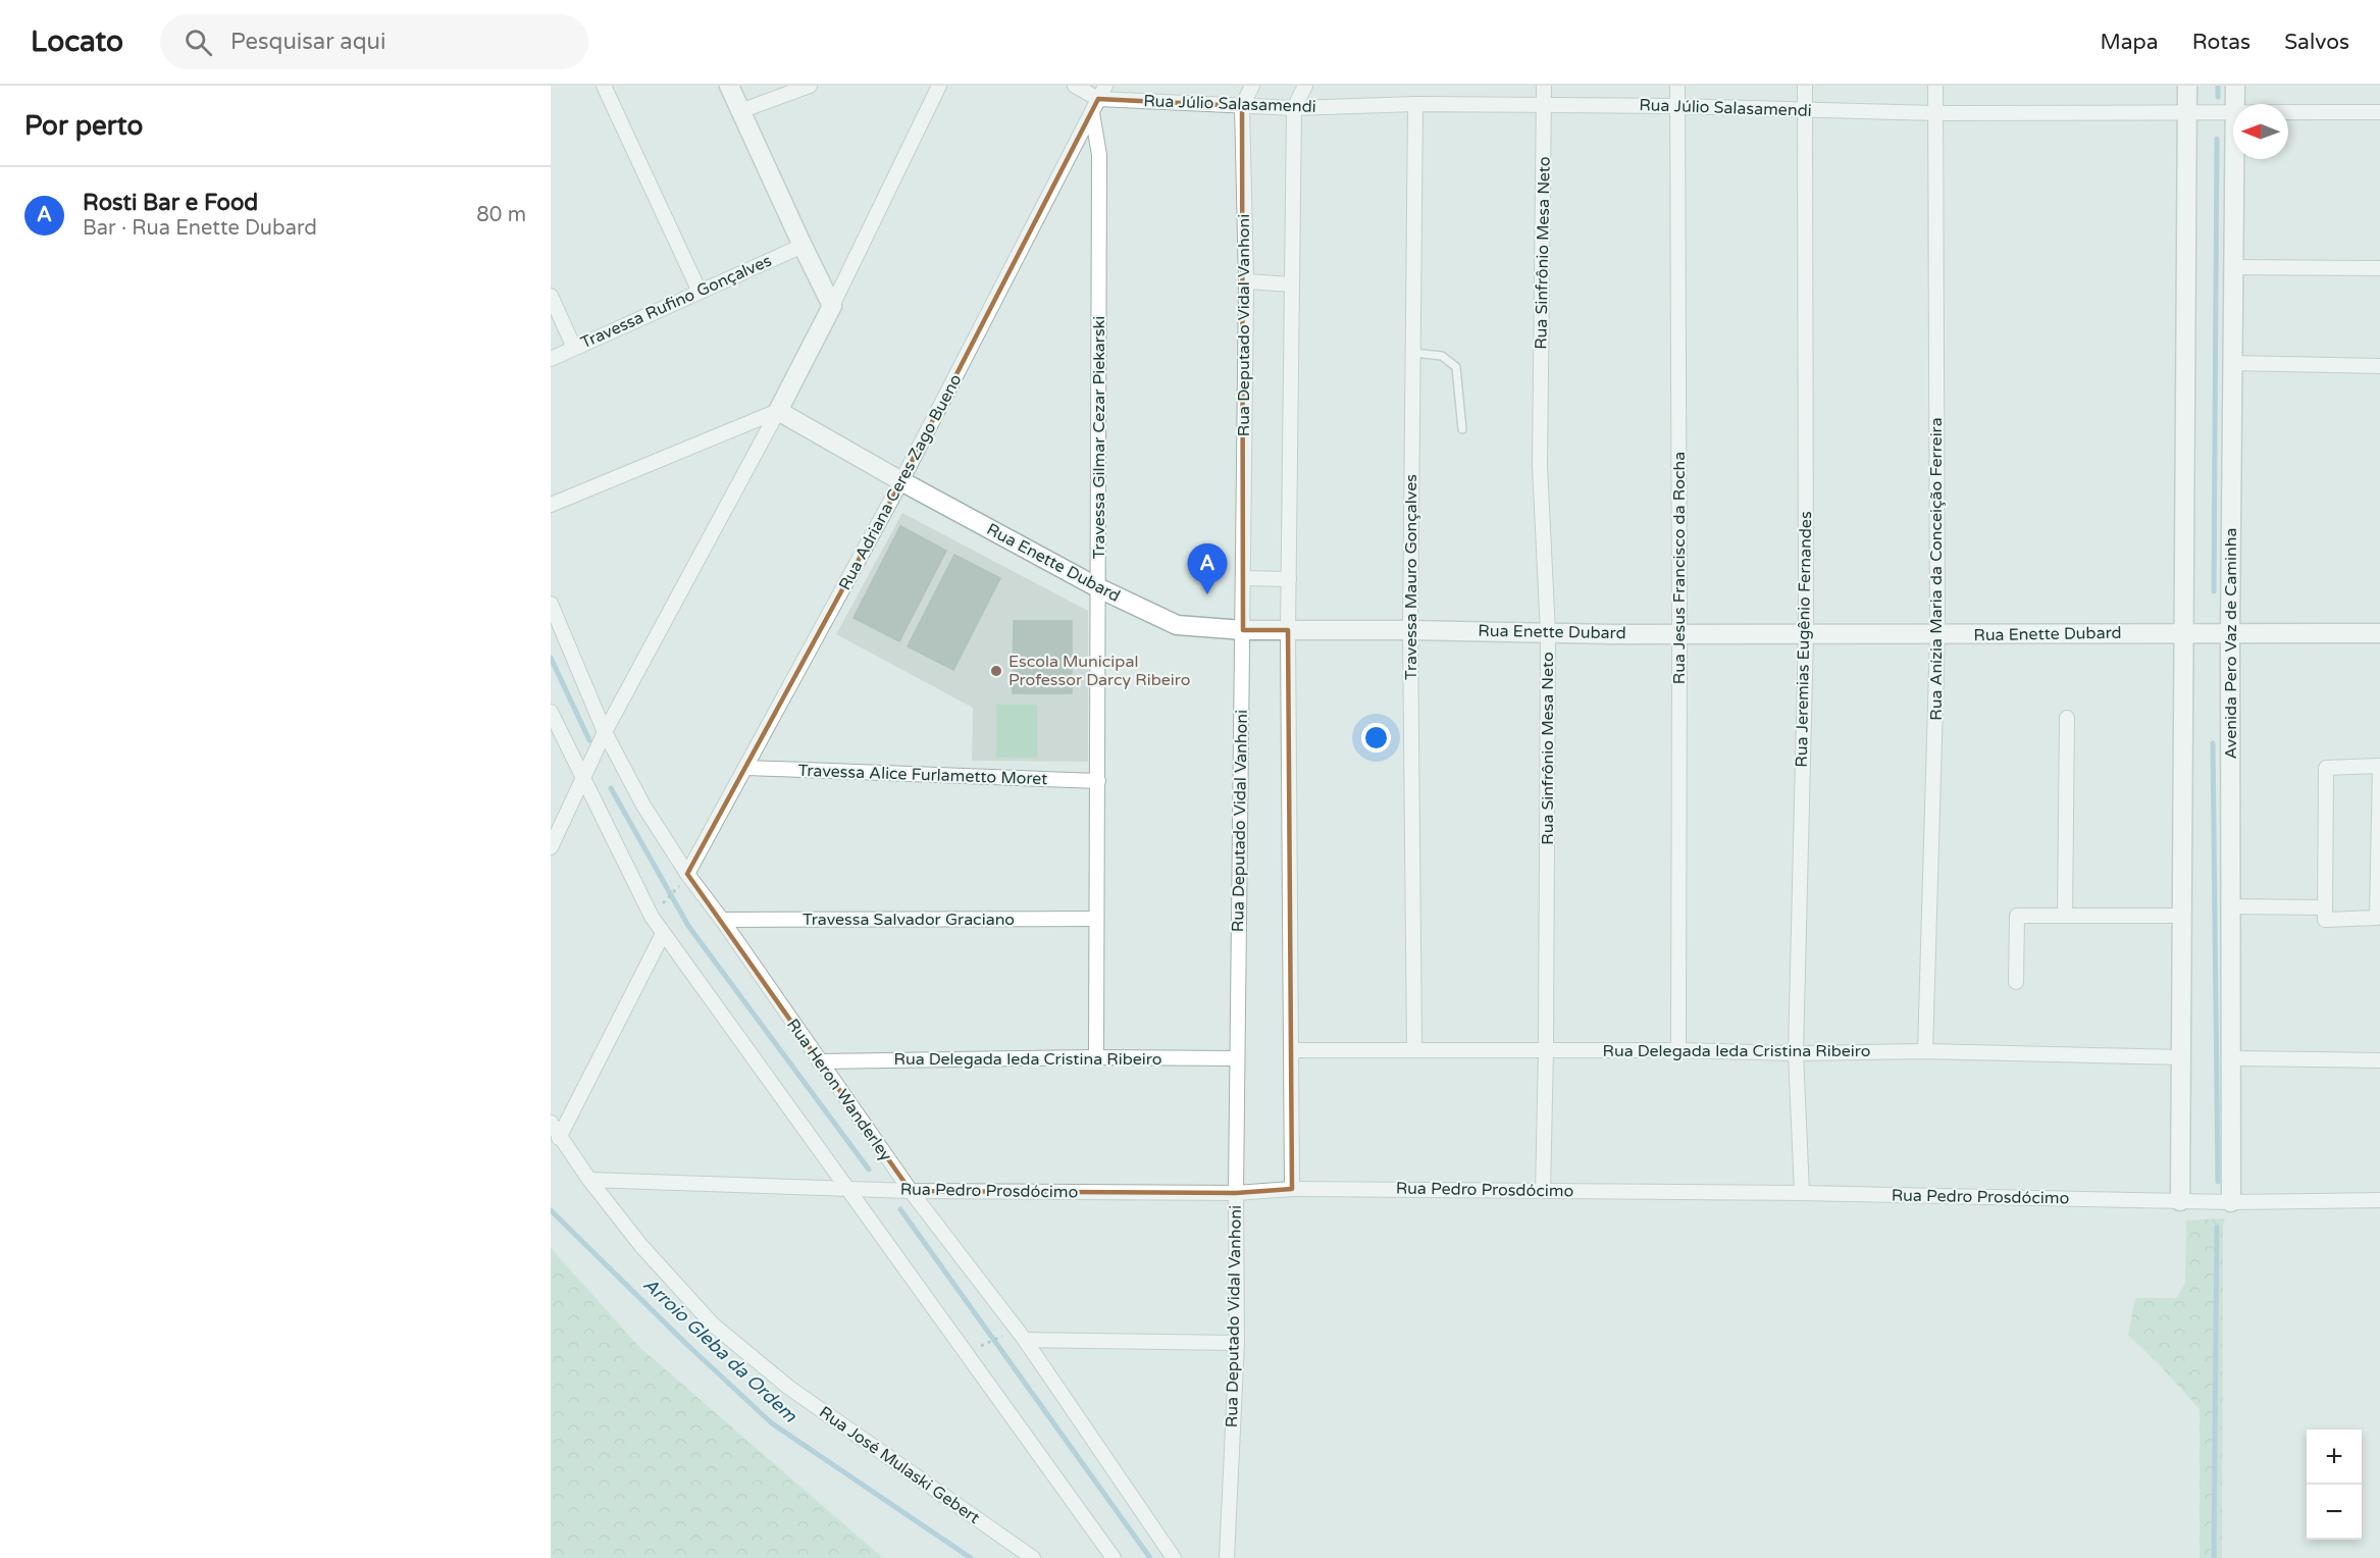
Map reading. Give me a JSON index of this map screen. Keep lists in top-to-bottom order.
{
  "streets": {
    "street": [
      "Rua Júlio Salasamendi",
      "Rua Sinfrônio Mesa Neto",
      "Travessa Rufino Gonçalves",
      "Rua Deputado Vidal Vanhoni",
      "Travessa Gilmar Cezar Piekarski",
      "Rua Adriana Ceres Zago Bueno",
      "Rua Enette Dubard",
      "Rua Jesus Francisco da Rocha",
      "Rua Anízia Maria da Conceição Ferreira",
      "Travessa Mauro Gonçalves",
      "Rua Jeremias Eugênio Fernandes",
      "Avenida Pero Vaz de Caminha",
      "Travessa Alice Furlametto Moret",
      "Travessa Salvador Graciano",
      "Rua Delegada Ieda Cristina Ribeiro",
      "Rua Heron Wanderley",
      "Rua Pedro Prosdócimo",
      "Rua José Mulaski Gebert"
    ]
  },
  "crossings": [
    ["Rua Júlio Salasamendi", "Rua Sinfrônio Mesa Neto"],
    ["Rua Júlio Salasamendi", "Rua Deputado Vidal Vanhoni"],
    ["Rua Júlio Salasamendi", "Rua Adriana Ceres Zago Bueno"],
    ["Rua Júlio Salasamendi", "Rua Jesus Francisco da Rocha"],
    ["Rua Júlio Salasamendi", "Rua Anízia Maria da Conceição Ferreira"],
    ["Rua Júlio Salasamendi", "Travessa Mauro Gonçalves"],
    ["Rua Júlio Salasamendi", "Rua Jeremias Eugênio Fernandes"],
    ["Rua Sinfrônio Mesa Neto", "Rua Enette Dubard"],
    ["Rua Sinfrônio Mesa Neto", "Rua Delegada Ieda Cristina Ribeiro"],
    ["Rua Sinfrônio Mesa Neto", "Rua Pedro Prosdócimo"],
    ["Rua Deputado Vidal Vanhoni", "Rua Enette Dubard"],
    ["Rua Deputado Vidal Vanhoni", "Rua Delegada Ieda Cristina Ribeiro"],
    ["Rua Deputado Vidal Vanhoni", "Rua Pedro Prosdócimo"],
    ["Travessa Gilmar Cezar Piekarski", "Rua Adriana Ceres Zago Bueno"],
    ["Travessa Gilmar Cezar Piekarski", "Rua Enette Dubard"],
    ["Travessa Gilmar Cezar Piekarski", "Travessa Alice Furlametto Moret"],
    ["Travessa Gilmar Cezar Piekarski", "Travessa Salvador Graciano"],
    ["Travessa Gilmar Cezar Piekarski", "Rua Delegada Ieda Cristina Ribeiro"],
    ["Rua Adriana Ceres Zago Bueno", "Rua Enette Dubard"],
    ["Rua Adriana Ceres Zago Bueno", "Travessa Alice Furlametto Moret"],
    ["Rua Adriana Ceres Zago Bueno", "Rua Heron Wanderley"],
    ["Rua Enette Dubard", "Rua Jesus Francisco da Rocha"],
    ["Rua Enette Dubard", "Rua Anízia Maria da Conceição Ferreira"],
    ["Rua Enette Dubard", "Travessa Mauro Gonçalves"],
    ["Rua Enette Dubard", "Rua Jeremias Eugênio Fernandes"],
    ["Rua Enette Dubard", "Avenida Pero Vaz de Caminha"],
    ["Rua Jesus Francisco da Rocha", "Rua Delegada Ieda Cristina Ribeiro"],
    ["Rua Anízia Maria da Conceição Ferreira", "Rua Delegada Ieda Cristina Ribeiro"],
    ["Travessa Mauro Gonçalves", "Rua Delegada Ieda Cristina Ribeiro"],
    ["Rua Jeremias Eugênio Fernandes", "Rua Delegada Ieda Cristina Ribeiro"],
    ["Rua Jeremias Eugênio Fernandes", "Rua Pedro Prosdócimo"],
    ["Avenida Pero Vaz de Caminha", "Rua Pedro Prosdócimo"],
    ["Travessa Salvador Graciano", "Rua Heron Wanderley"],
    ["Rua Delegada Ieda Cristina Ribeiro", "Rua Heron Wanderley"],
    ["Rua Heron Wanderley", "Rua Pedro Prosdócimo"],
    ["Rua Pedro Prosdócimo", "Rua José Mulaski Gebert"]
  ],
  "water": ["Arroio Gleba da Ordem"],
  "places": ["Escola Municipal Professor Darcy Ribeiro"],
  "north": "left",
  "page": {
    "header": "Locato",
    "search": "Pesquisar aqui",
    "nav": ["Mapa", "Rotas", "Salvos"],
    "heading": "Por perto",
    "list": [
      {
        "mark": "A",
        "name": "Rosti Bar e Food",
        "note": "Bar · Rua Enette Dubard",
        "value": "80 m"
      }
    ],
    "pins": "A",
    "map_buttons": ["+", "−"]
  }
}
